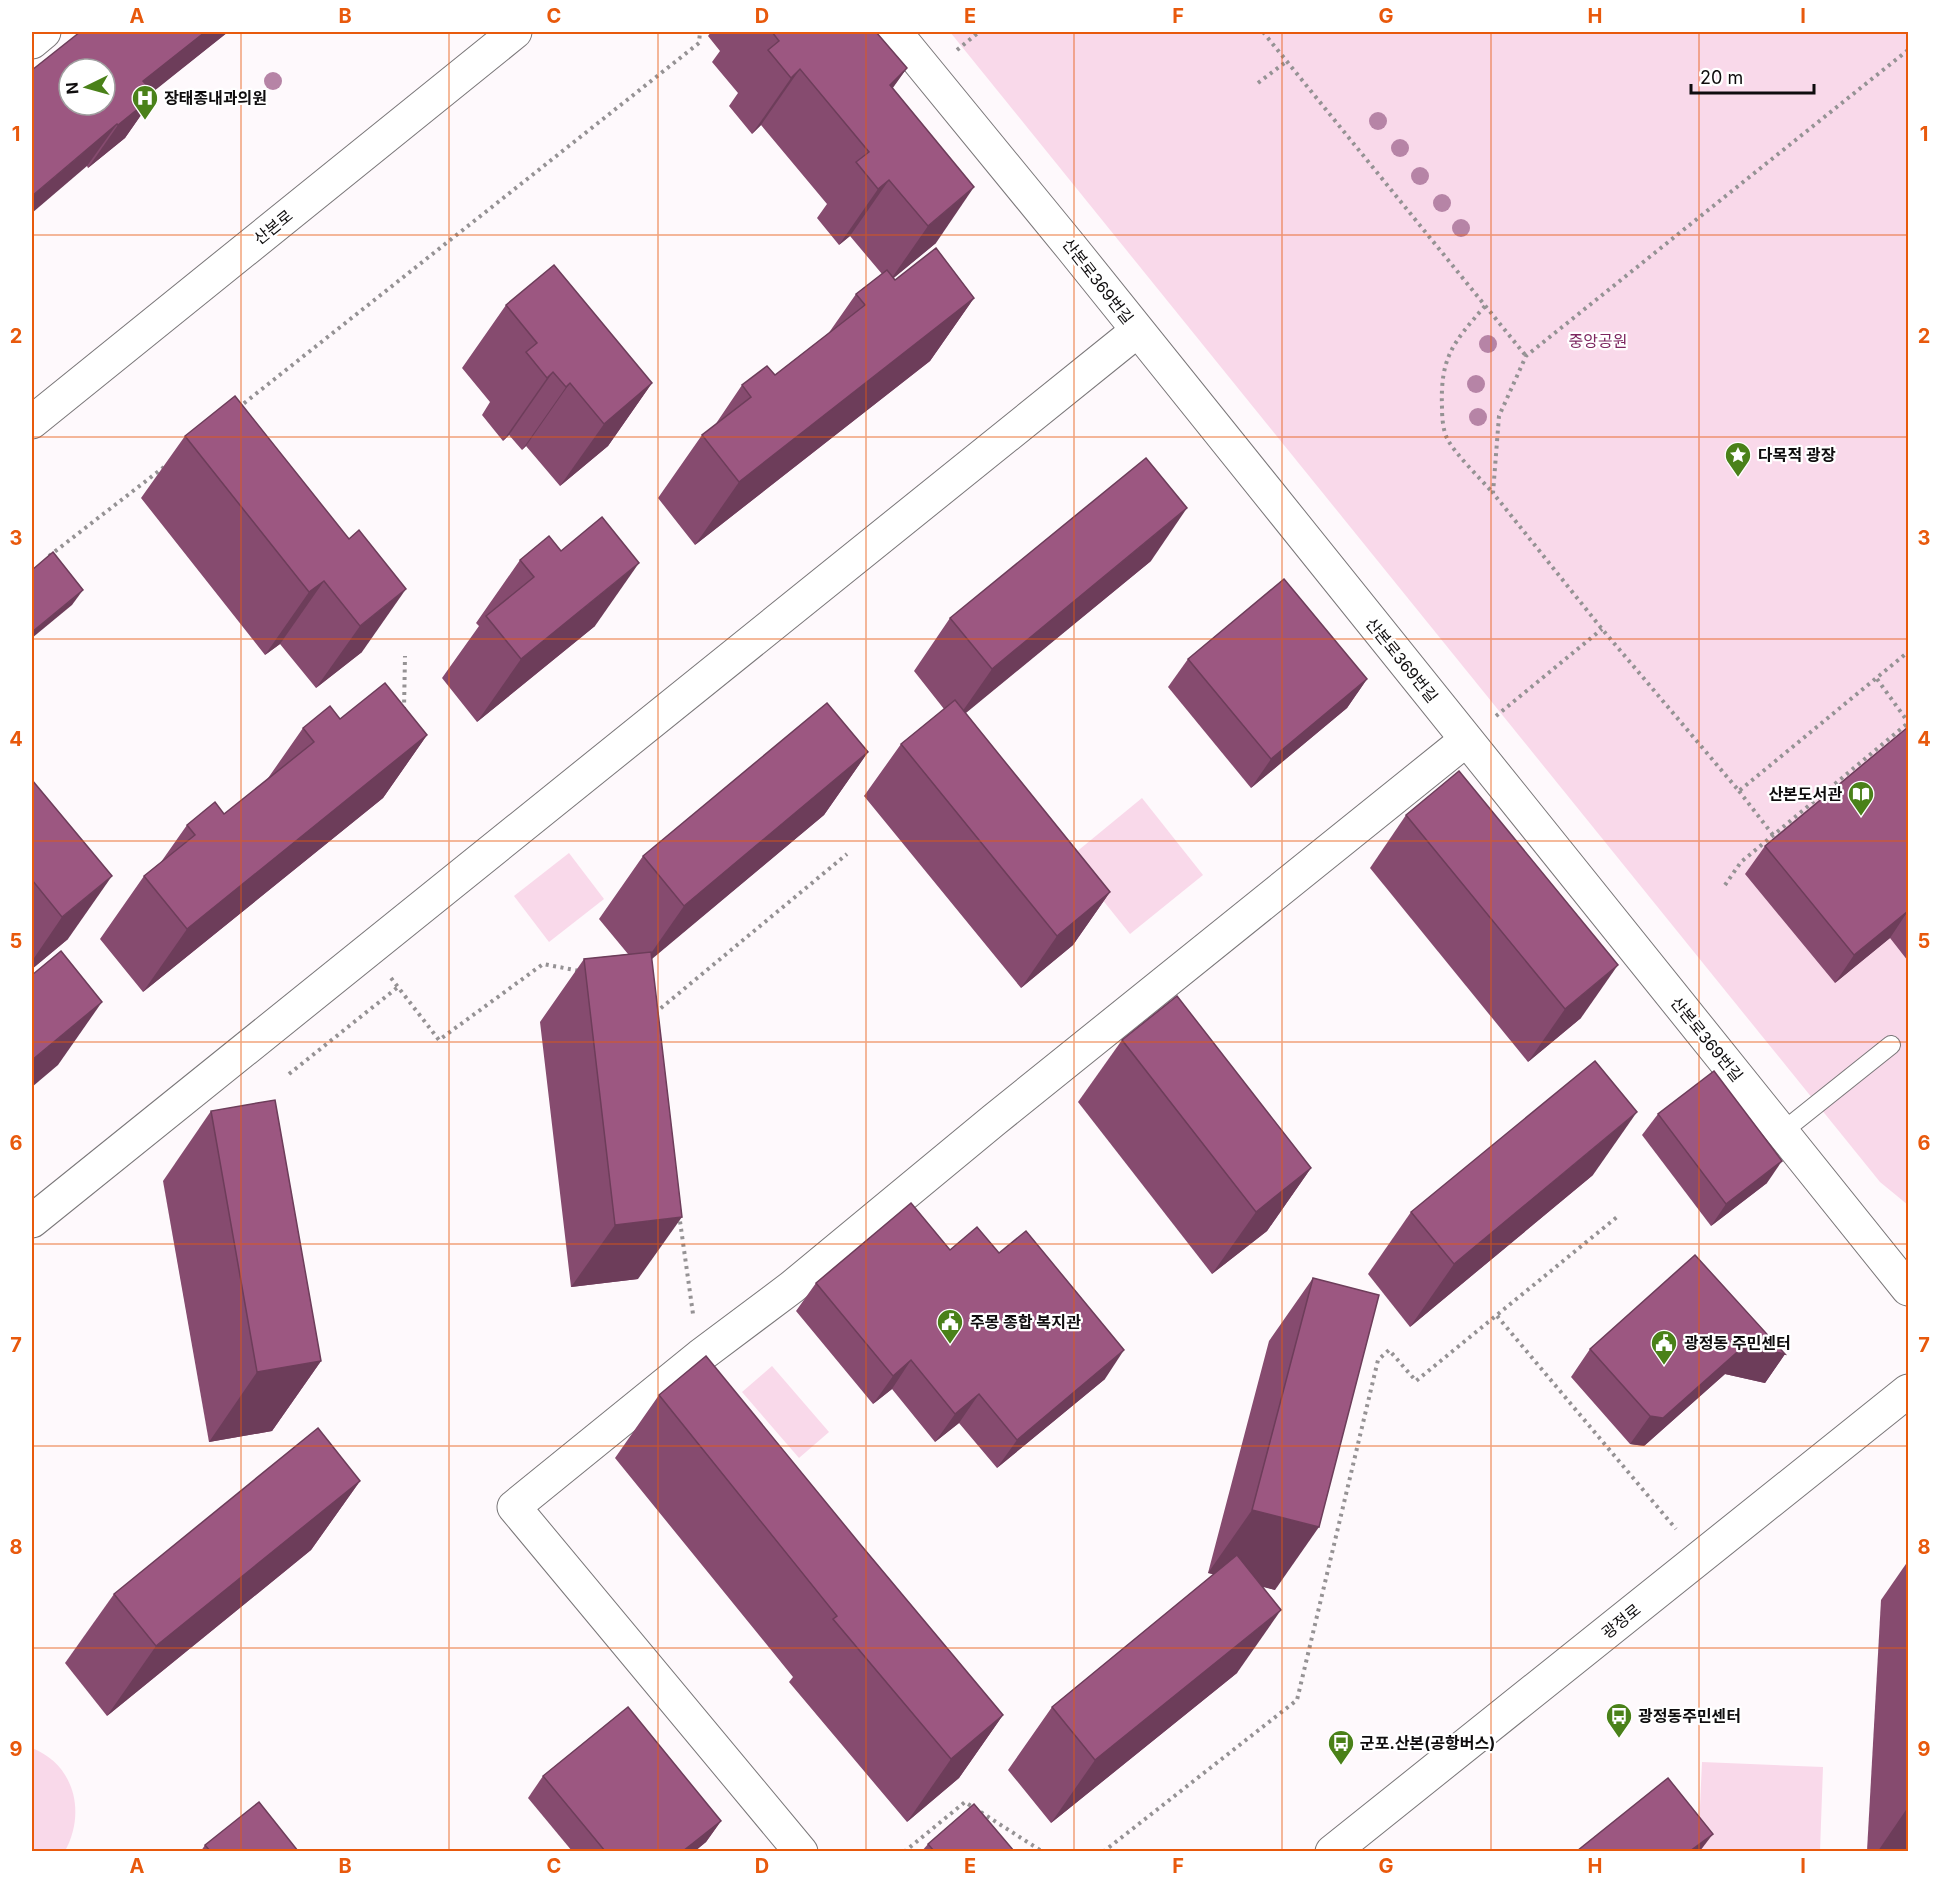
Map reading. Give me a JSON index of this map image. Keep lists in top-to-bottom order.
{
  "streets": {
    "street": ["산본로", "산본로369번길", "광정로"]
  },
  "parks": ["중앙공원"],
  "places": {
    "hospital": ["장태종내과의원"],
    "place": ["다목적 광장"],
    "library": ["산본도서관"],
    "public building": ["주몽 종합 복지관", "광정동 주민센터"],
    "bus stop": ["광정동주민센터", "군포.산본(공항버스)"]
  },
  "scale_bar": "20 m",
  "north": "left",
  "grid": {
    "columns": [
      "A",
      "B",
      "C",
      "D",
      "E",
      "F",
      "G",
      "H",
      "I"
    ],
    "rows": [
      "1",
      "2",
      "3",
      "4",
      "5",
      "6",
      "7",
      "8",
      "9"
    ]
  }
}
